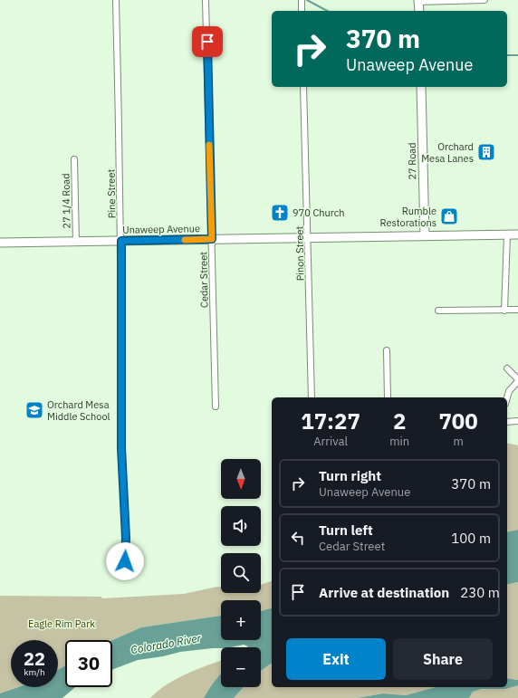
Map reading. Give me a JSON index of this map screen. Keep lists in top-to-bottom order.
{
  "streets": {
    "main road": ["27 Road", "Unaweep Avenue"],
    "street": [
      "Pine Street",
      "27 1/4 Road",
      "Pinon Street",
      "Cedar Street"
    ]
  },
  "crossings": [
    ["27 Road", "Unaweep Avenue"],
    ["Pine Street", "Unaweep Avenue"],
    ["27 1/4 Road", "Unaweep Avenue"],
    ["Unaweep Avenue", "Pinon Street"],
    ["Unaweep Avenue", "Cedar Street"]
  ],
  "water": ["Colorado River"],
  "parks": ["Eagle Rim Park"],
  "places": {
    "building": ["Orchard Mesa Lanes"],
    "church": ["970 Church"],
    "shop": ["Rumble Restorations"],
    "school or university": ["Orchard Mesa Middle School"]
  },
  "north": "bottom",
  "page": {
    "turn": ["370 m", "Unaweep Avenue"],
    "eta": [
      "17:27",
      "Arrival",
      "2",
      "min",
      "700",
      "m"
    ],
    "map_buttons": ["+", "−"],
    "list": [
      {
        "name": "Turn right",
        "note": "Unaweep Avenue",
        "value": "370 m"
      },
      {
        "name": "Turn left",
        "note": "Cedar Street",
        "value": "100 m"
      },
      {
        "name": "Arrive at destination",
        "value": "230 m"
      }
    ],
    "buttons": ["Exit", "Share"],
    "speed": "22 km/h",
    "limit": "30"
  }
}
